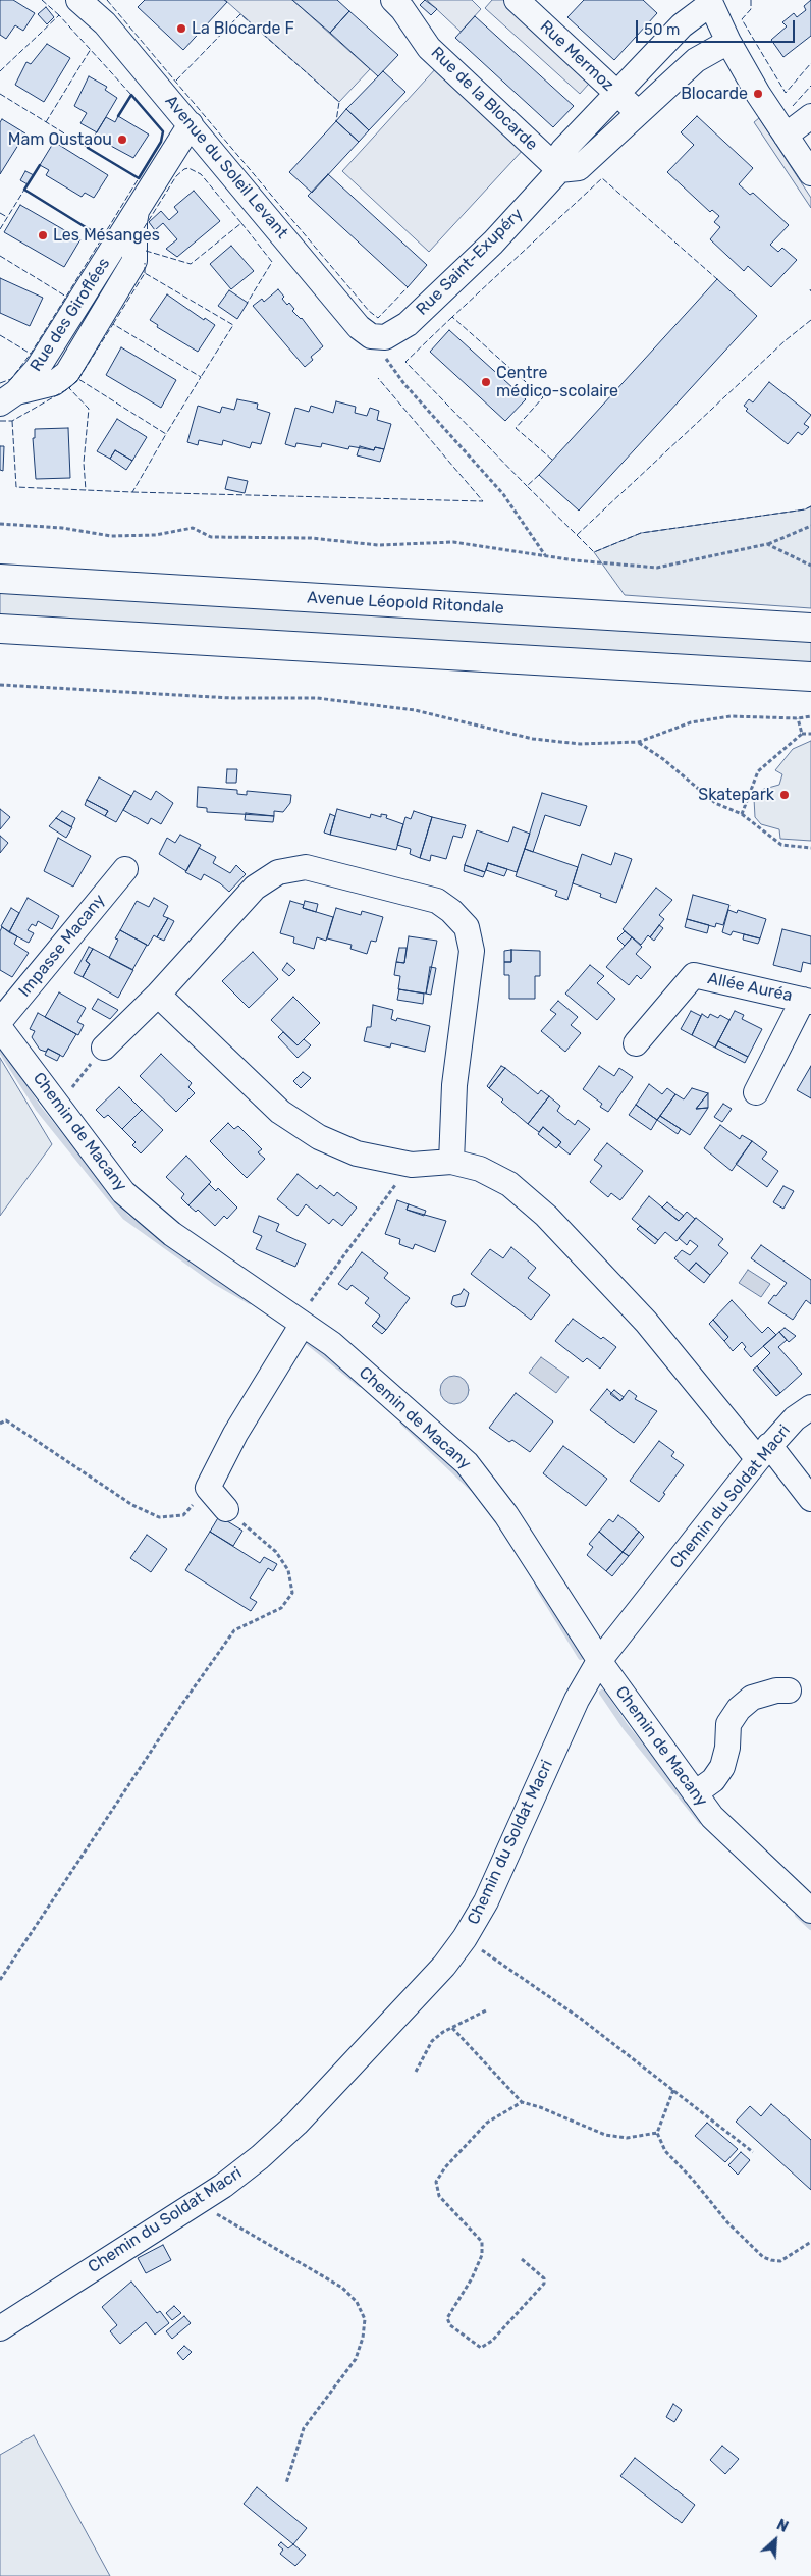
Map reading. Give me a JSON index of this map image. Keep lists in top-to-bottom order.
{
  "streets": {
    "highway": ["Avenue Léopold Ritondale"],
    "street": [
      "Rue Mermoz",
      "Rue de la Blocarde",
      "Avenue du Soleil Levant",
      "Rue Saint-Exupéry",
      "Rue des Giroflées",
      "Impasse Macany",
      "Allée Auréa",
      "Chemin de Macany",
      "Chemin du Soldat Macri"
    ]
  },
  "crossings": [
    ["Rue Mermoz", "Rue Saint-Exupéry"],
    ["Rue de la Blocarde", "Rue Saint-Exupéry"],
    ["Avenue du Soleil Levant", "Rue Saint-Exupéry"],
    ["Avenue du Soleil Levant", "Rue des Giroflées"],
    ["Chemin de Macany", "Chemin du Soldat Macri"]
  ],
  "places": [
    "La Blocarde F",
    "Blocarde",
    "Mam Oustaou",
    "Les Mésanges",
    "Centre médico-scolaire",
    "Skatepark"
  ],
  "scale_bar": "50 m",
  "north": "top right"
}
